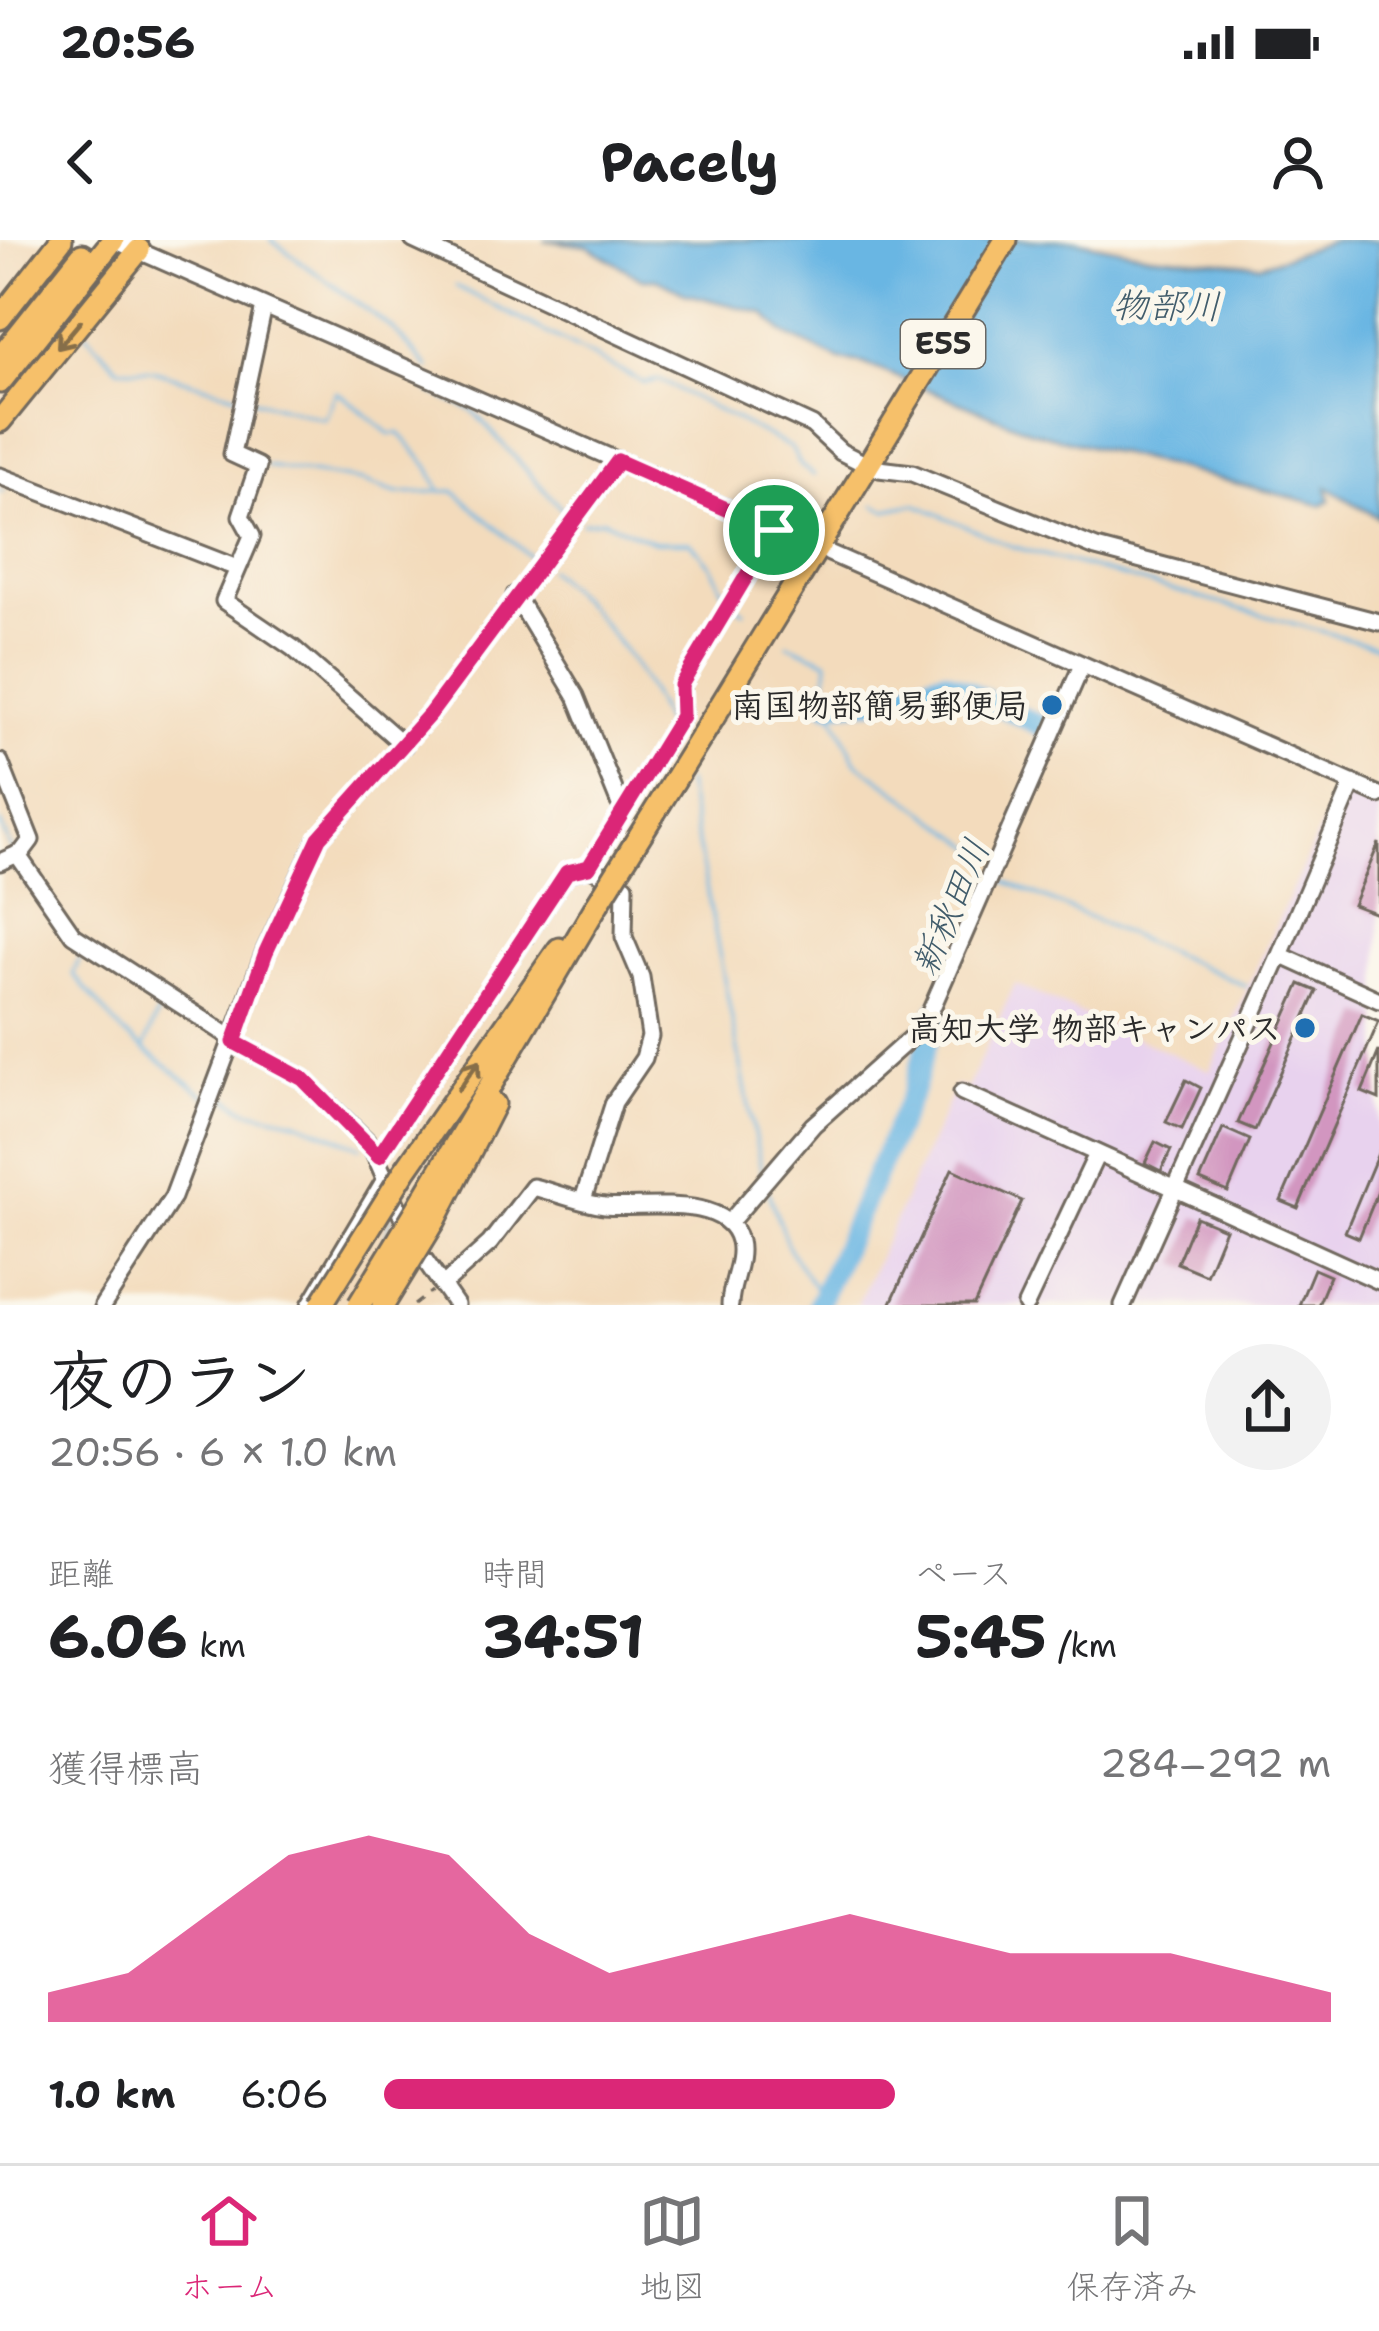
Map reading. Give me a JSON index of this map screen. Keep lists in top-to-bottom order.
{
  "streets": {
    "highway": ["E55"]
  },
  "water": ["物部川", "新秋田川"],
  "places": ["南国物部簡易郵便局", "高知大学 物部キャンパス"],
  "page": {
    "status": "20:56",
    "header": "Pacely",
    "heading": ["夜のラン", "20:56 · 6 × 1.0 km"],
    "stats": [
      ["距離", "6.06 km"],
      ["時間", "34:51"],
      ["ペース", "5:45 /km"]
    ],
    "chart": ["獲得標高", "284–292 m"],
    "list": [
      {
        "name": "1.0 km",
        "note": "6:06"
      }
    ],
    "tabs": ["ホーム", "地図", "保存済み"]
  }
}
